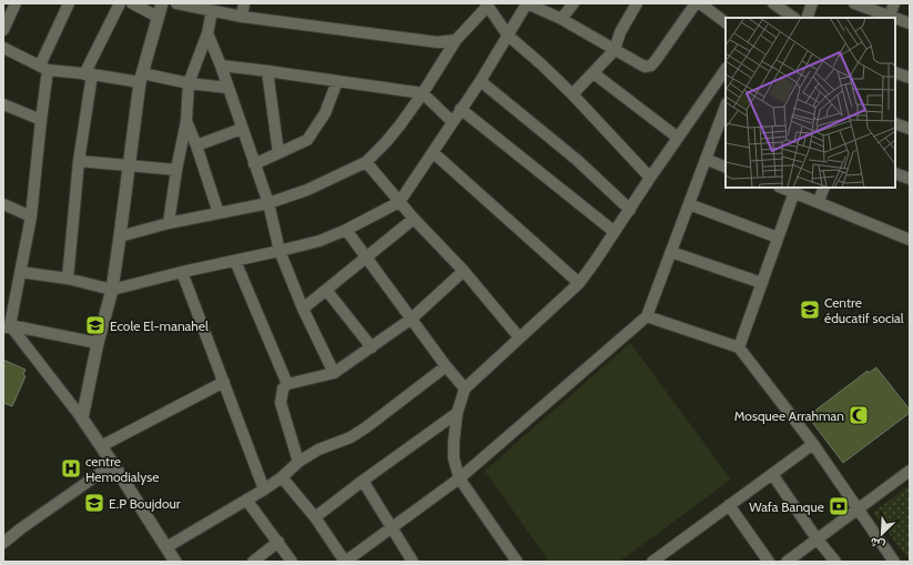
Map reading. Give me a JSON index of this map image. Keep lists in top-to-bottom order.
{
  "places": {
    "school or university": ["Centre éducatif social", "Ecole El-manahel", "E.P Boujdour"],
    "mosque": ["Mosquee Arrahman"],
    "hospital": ["centre Hemodialyse"],
    "bank": ["Wafa Banque"]
  },
  "north": "bottom left"
}
